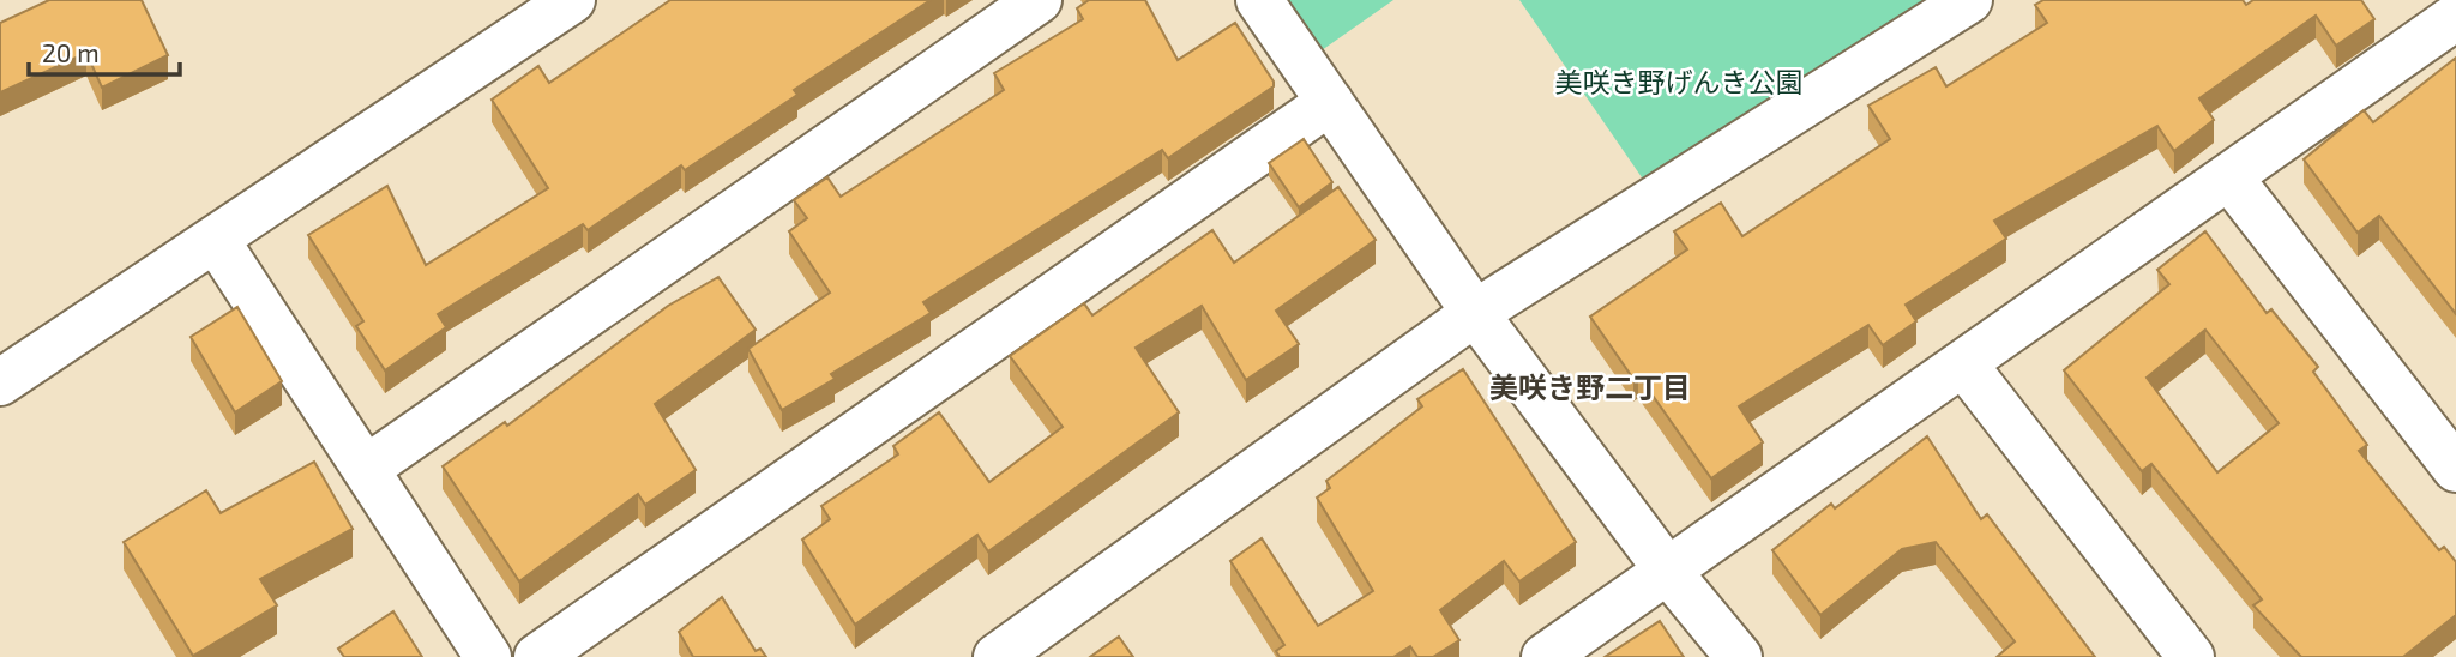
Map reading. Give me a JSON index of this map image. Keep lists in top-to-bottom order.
{
  "districts": ["美咲き野二丁目"],
  "parks": ["美咲き野げんき公園"],
  "scale_bar": "20 m"
}
